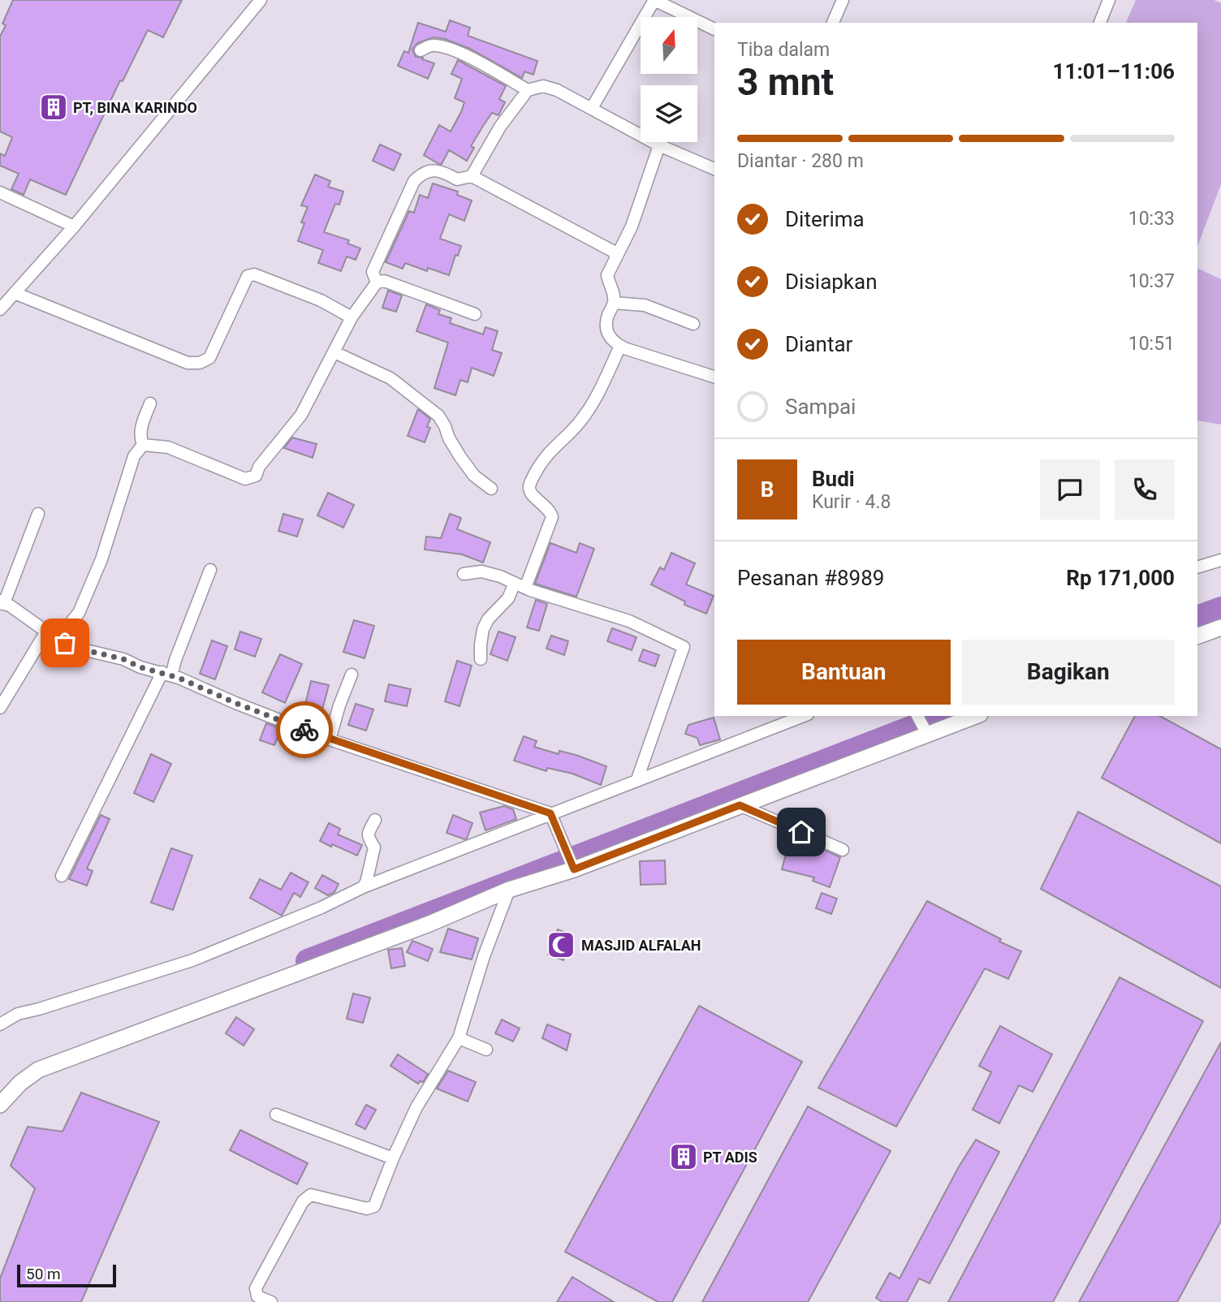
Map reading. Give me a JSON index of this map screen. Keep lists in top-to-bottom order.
{
  "places": {
    "building": ["PT, BINA KARINDO", "PT ADIS"],
    "mosque": ["MASJID ALFALAH"]
  },
  "scale_bar": "50 m",
  "north": "top",
  "page": {
    "heading": ["3 mnt", "Tiba dalam", "11:01–11:06"],
    "panel": [
      "Budi",
      "Kurir · 4.8",
      "Pesanan #8989",
      "Rp 171,000"
    ],
    "bar": "Diantar · 280 m",
    "list": [
      ["Diterima", "10:33"],
      ["Disiapkan", "10:37"],
      ["Diantar", "10:51"],
      "Sampai"
    ],
    "round": "B",
    "buttons": ["Bantuan", "Bagikan"],
    "scale": "50 m"
  }
}
